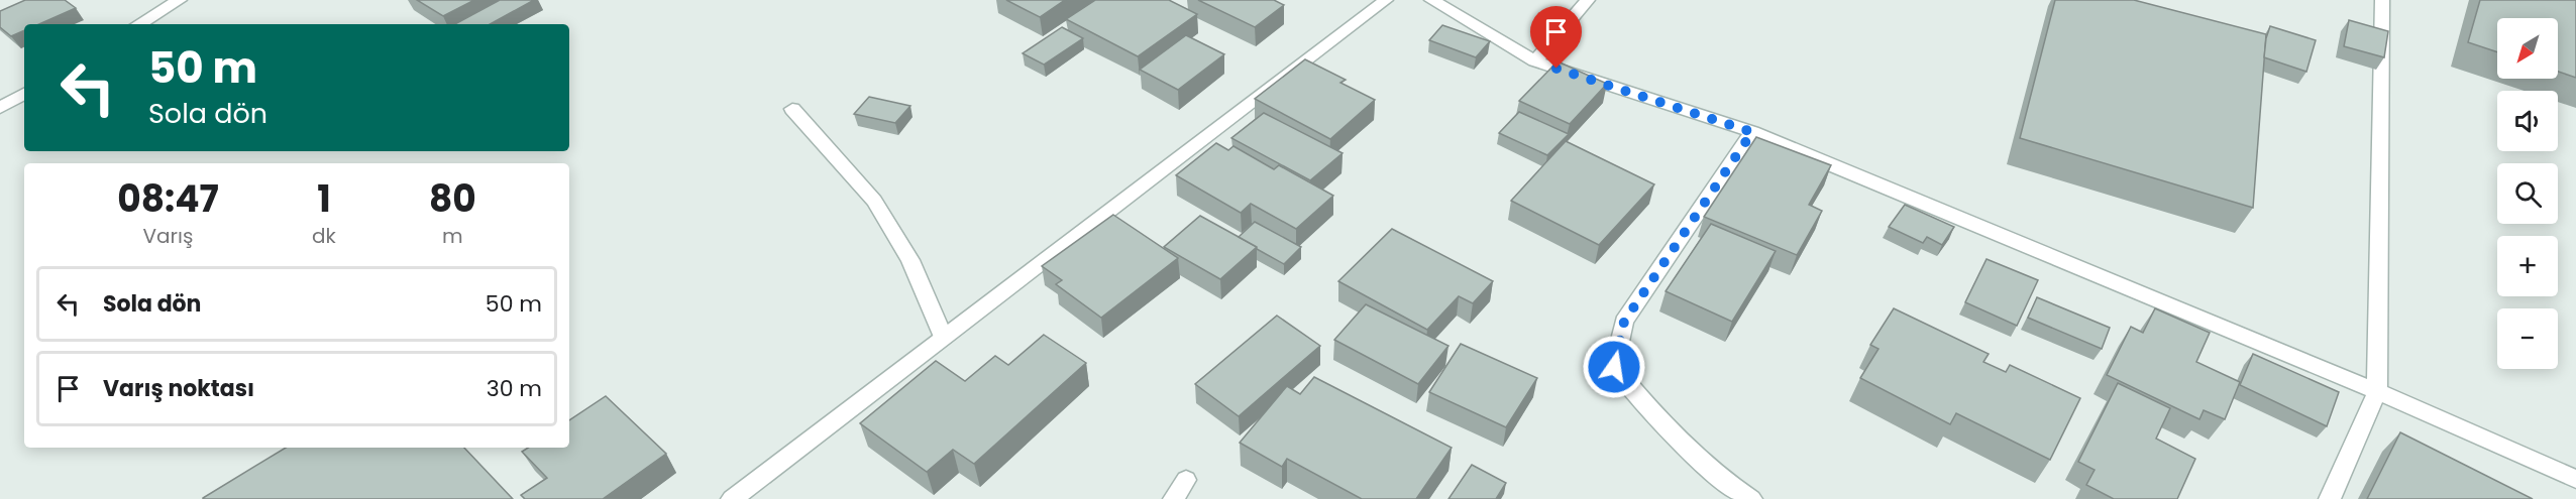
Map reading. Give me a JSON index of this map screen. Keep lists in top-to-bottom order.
{
  "north": "bottom left",
  "page": {
    "map_buttons": ["+", "−"],
    "turn": ["50 m", "Sola dön"],
    "eta": [
      "08:47",
      "Varış",
      "1",
      "dk",
      "80",
      "m"
    ],
    "list": [
      {
        "name": "Sola dön",
        "value": "50 m"
      },
      {
        "name": "Varış noktası",
        "value": "30 m"
      }
    ]
  }
}
